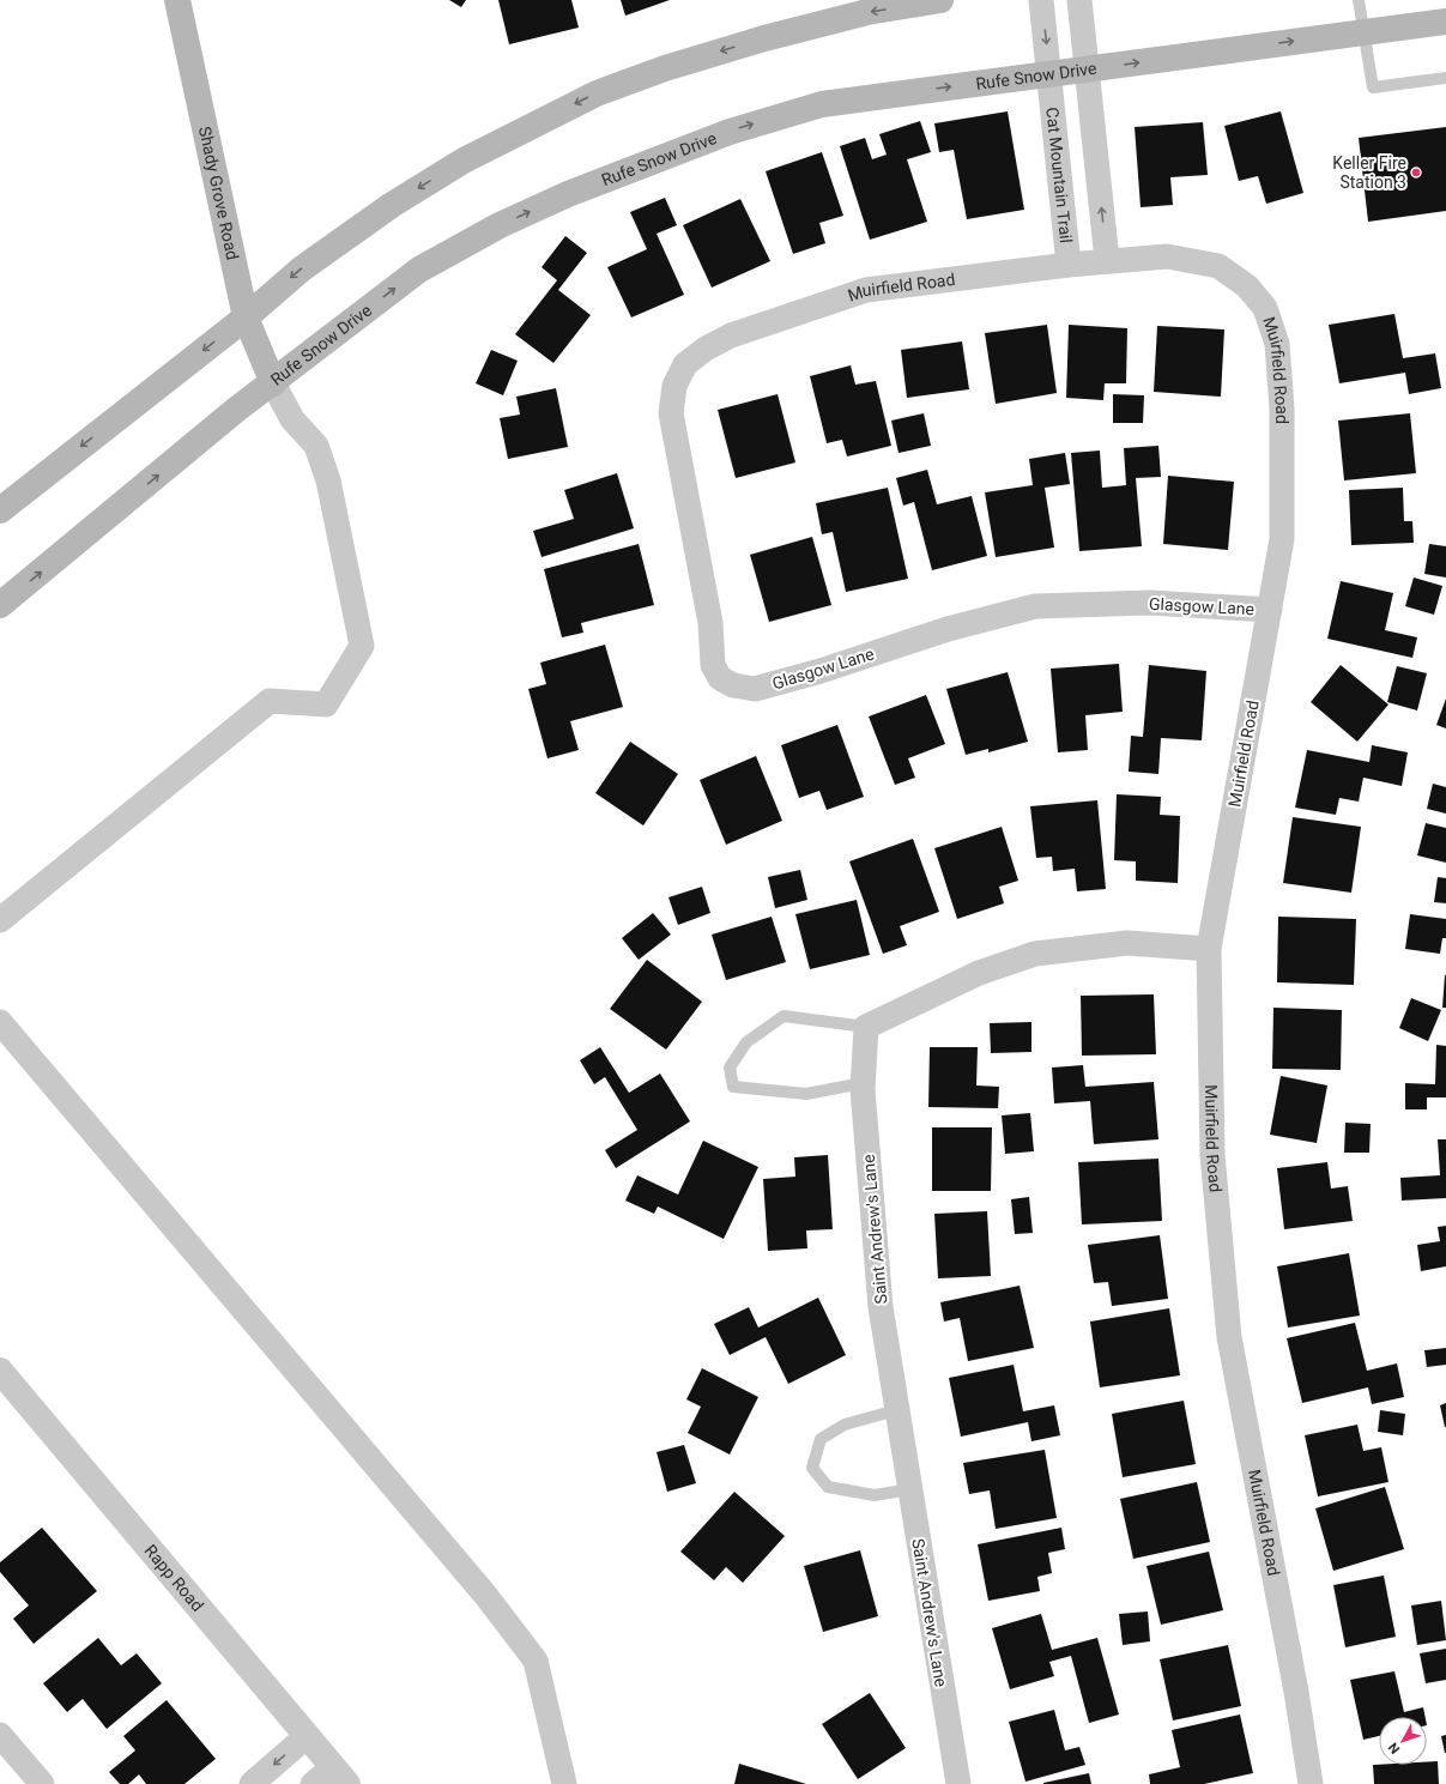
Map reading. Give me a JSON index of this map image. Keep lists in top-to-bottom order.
{
  "streets": {
    "main road": ["Rufe Snow Drive", "Shady Grove Road"],
    "street": [
      "Cat Mountain Trail",
      "Muirfield Road",
      "Glasgow Lane",
      "Saint Andrew's Lane",
      "Rapp Road"
    ]
  },
  "crossings": [
    ["Rufe Snow Drive", "Cat Mountain Trail"],
    ["Rufe Snow Drive", "Shady Grove Road"],
    ["Cat Mountain Trail", "Muirfield Road"],
    ["Muirfield Road", "Glasgow Lane"]
  ],
  "places": ["Keller Fire Station 3"],
  "north": "bottom left"
}
